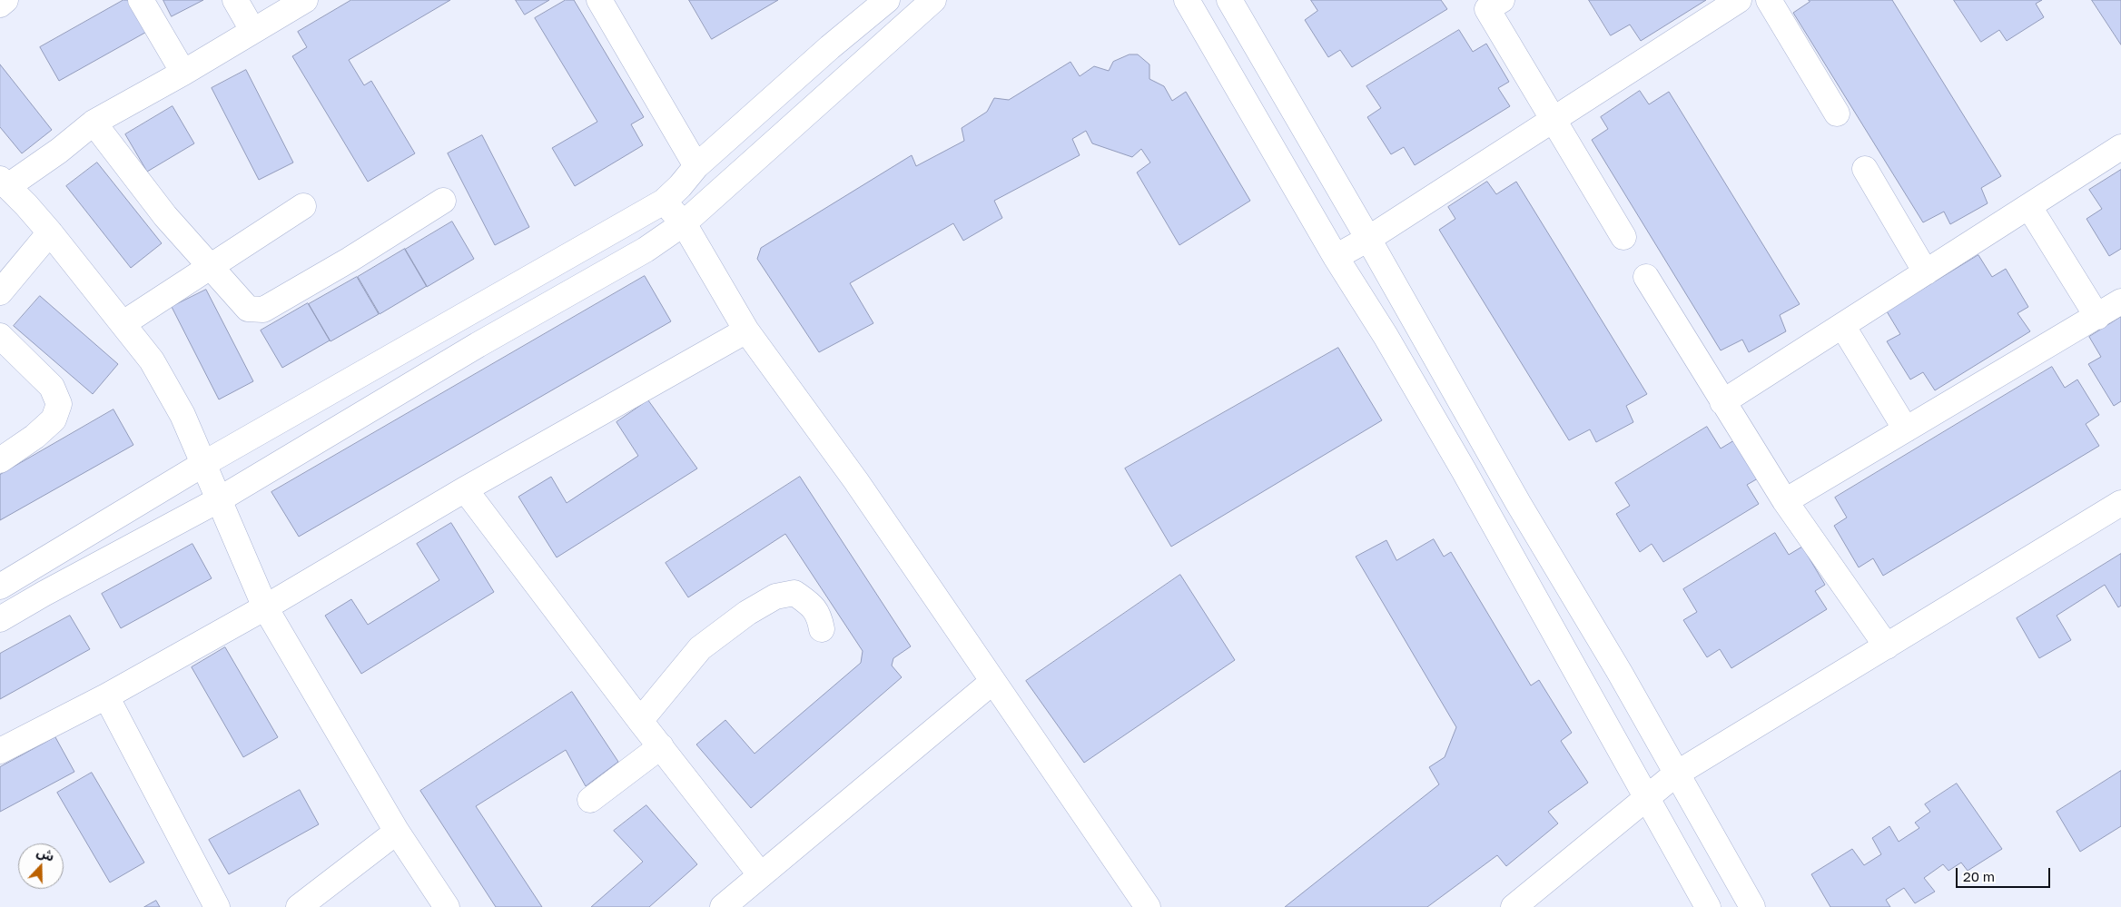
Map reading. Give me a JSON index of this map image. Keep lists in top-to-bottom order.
{
  "scale_bar": "20 m",
  "north": "top"
}
